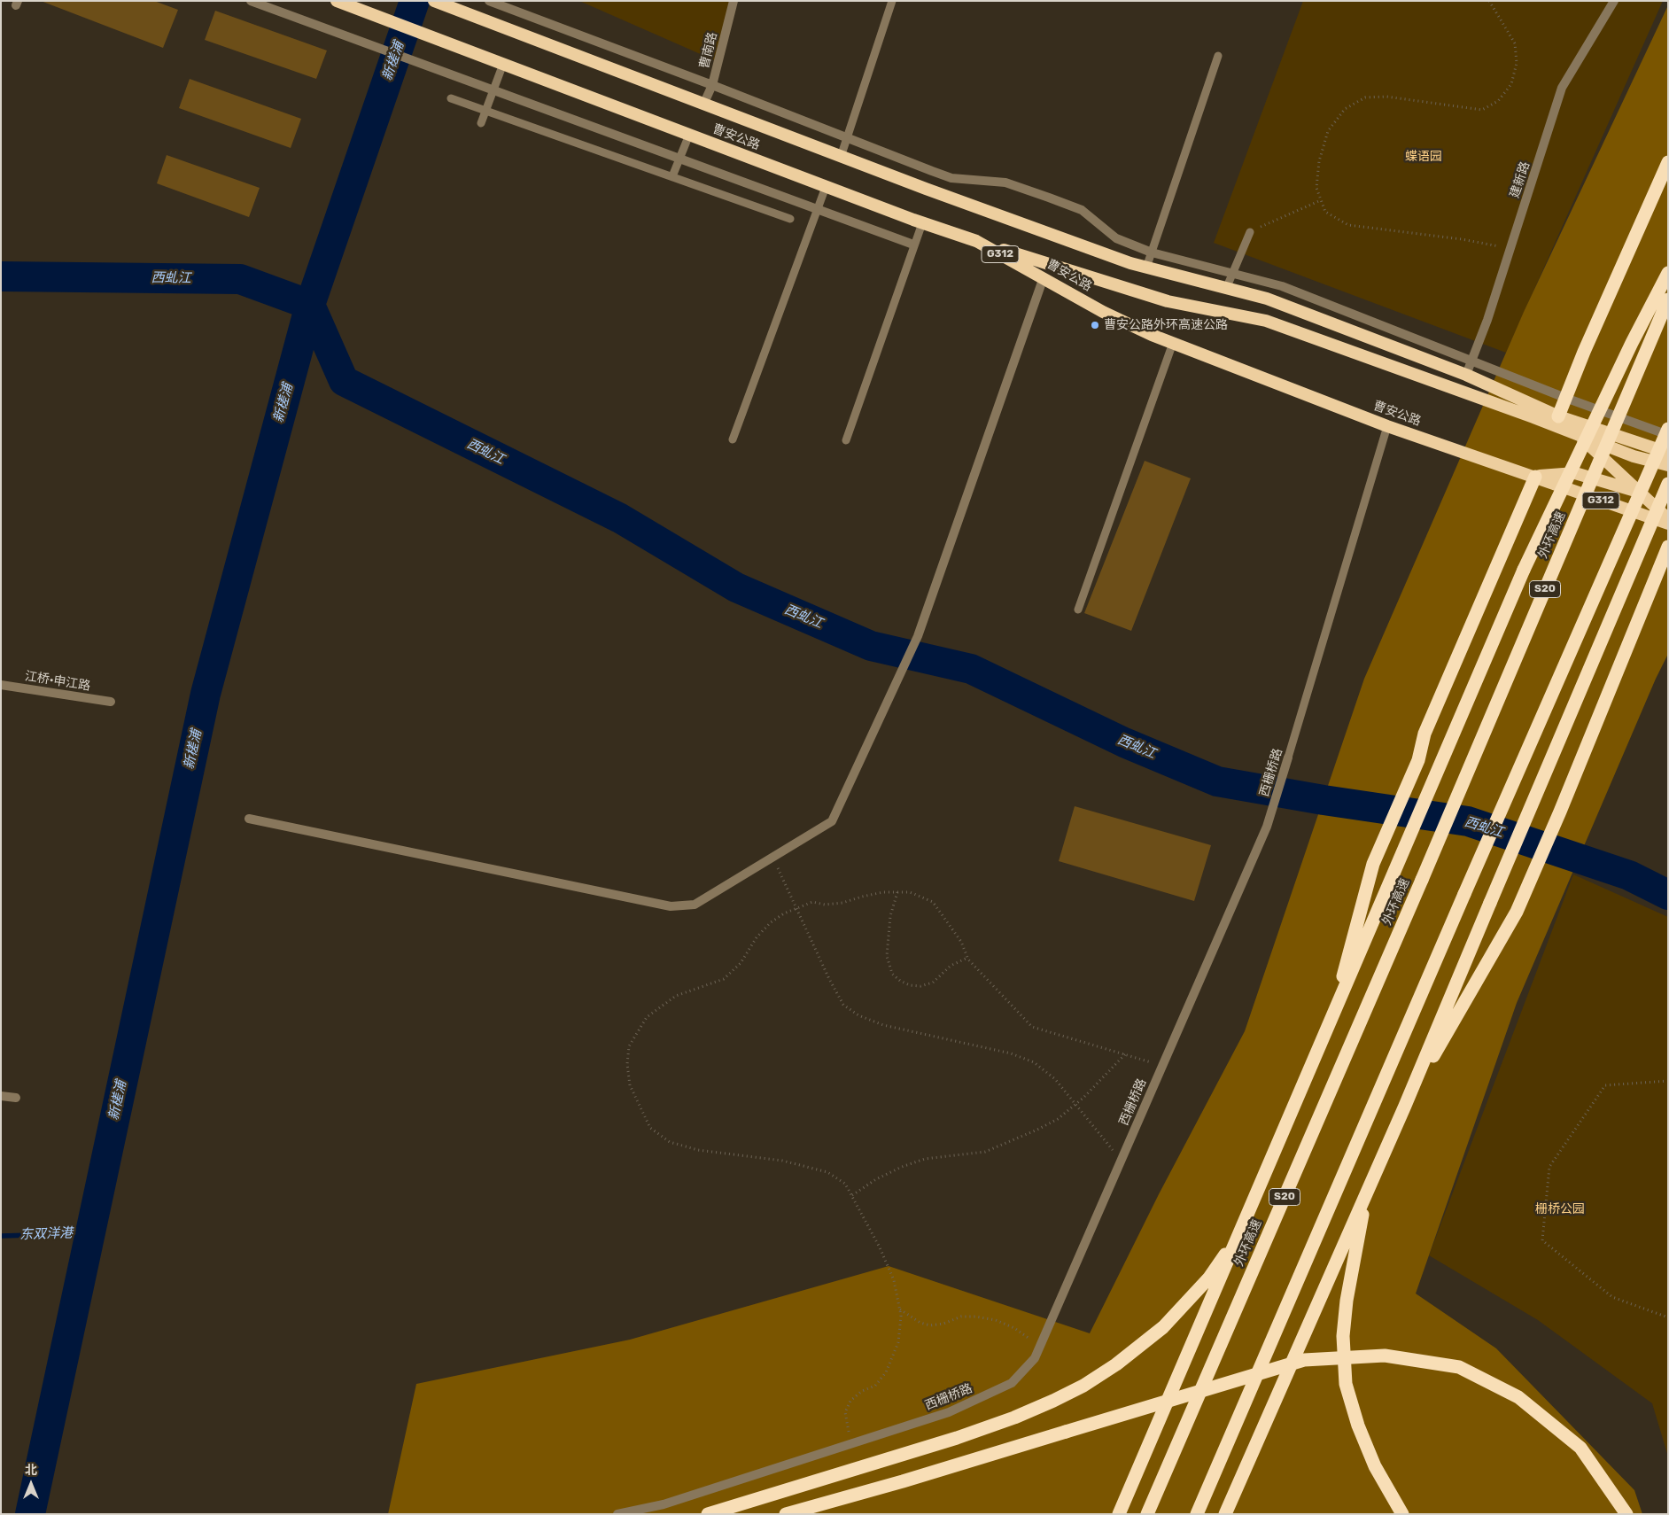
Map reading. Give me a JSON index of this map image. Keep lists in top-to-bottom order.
{
  "streets": {
    "highway": [
      "曹安公路",
      "G312",
      "外环高速",
      "S20"
    ],
    "street": [
      "曹南路",
      "建新路",
      "江桥·申江路",
      "西栅桥路"
    ]
  },
  "crossings": [
    ["曹南路", "曹安公路"],
    ["曹安公路", "建新路"],
    ["曹安公路", "西栅桥路"]
  ],
  "water": ["新槎浦", "西虬江", "东双洋港"],
  "parks": ["蝶语园", "栅桥公园"],
  "places": ["曹安公路外环高速公路"],
  "north": "top"
}
